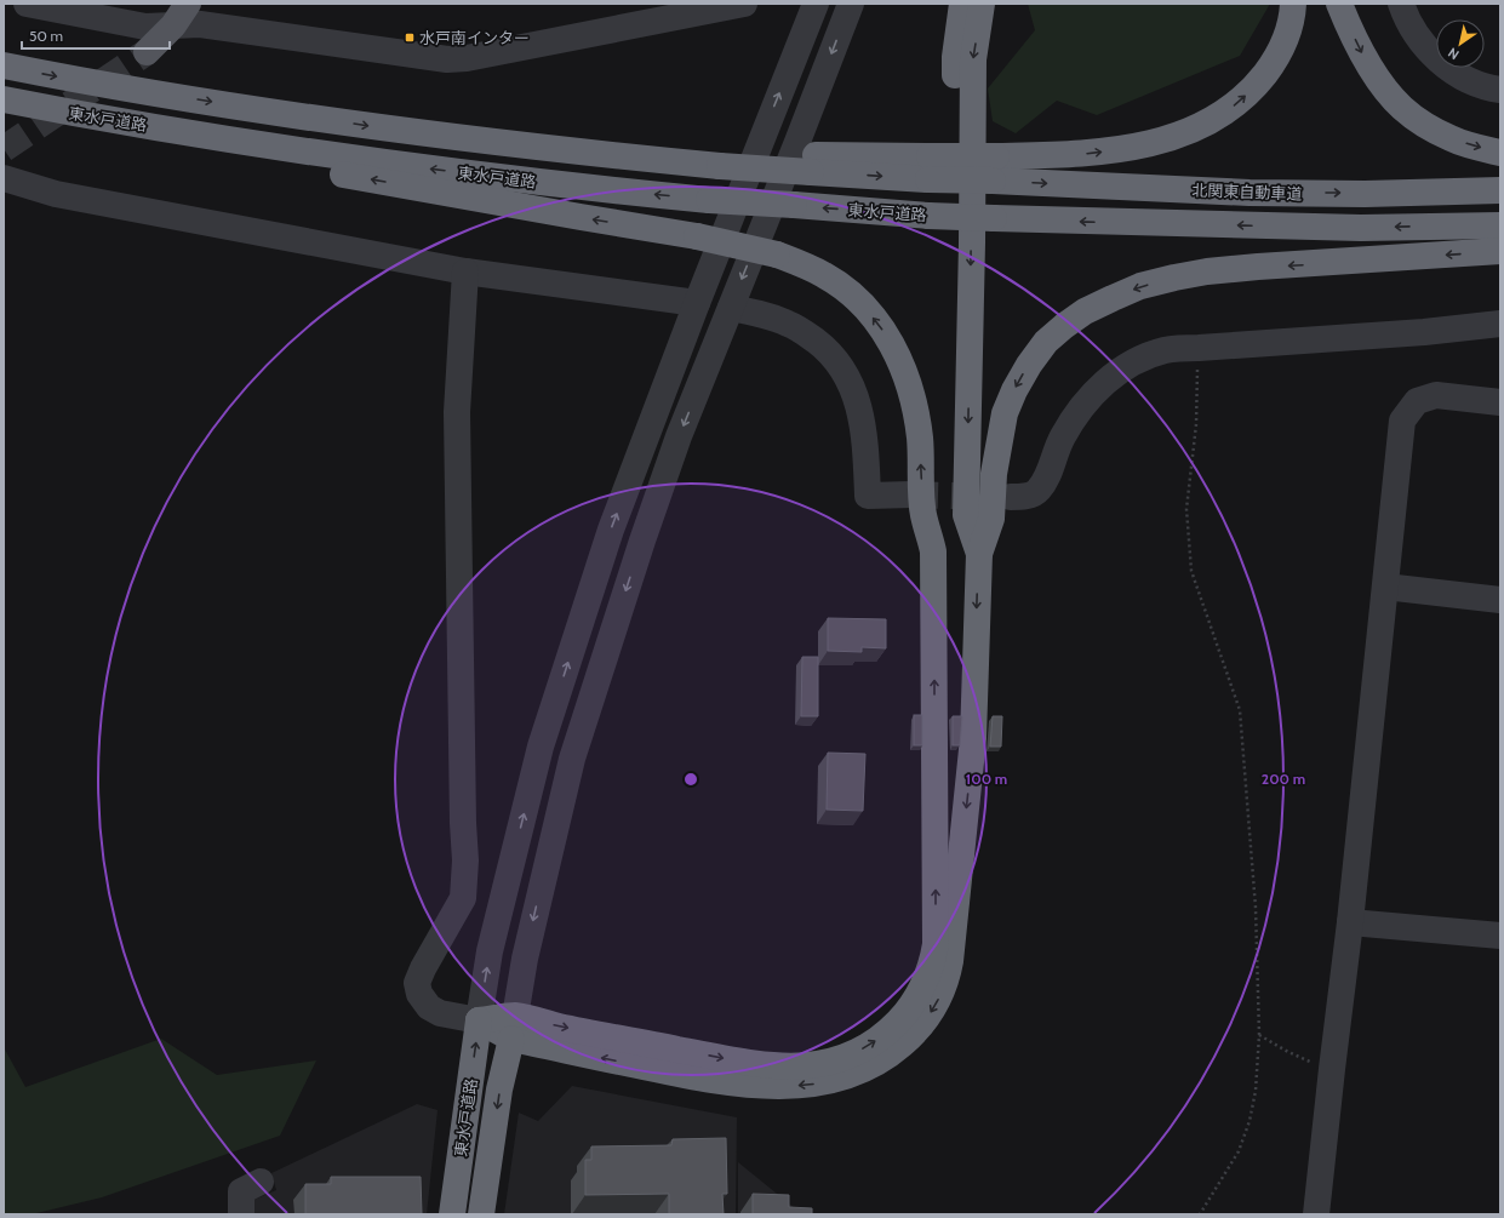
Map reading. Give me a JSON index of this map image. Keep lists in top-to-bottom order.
{
  "streets": {
    "highway": ["東水戸道路", "北関東自動車道"]
  },
  "one_way": ["北関東自動車道"],
  "places": {
    "transit": ["水戸南インター"]
  },
  "scale_bar": "50 m",
  "north": "bottom left",
  "rings": ["100 m", "200 m"]
}
